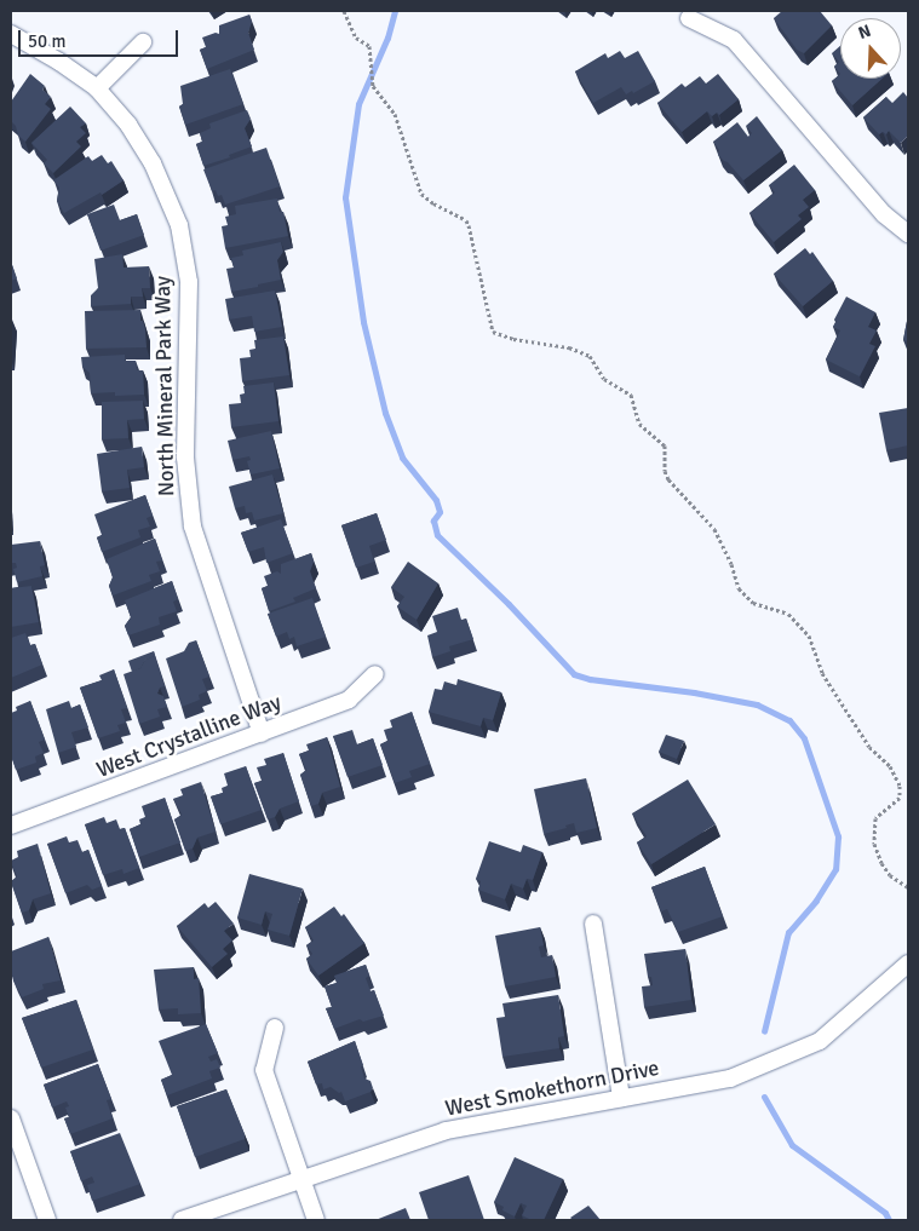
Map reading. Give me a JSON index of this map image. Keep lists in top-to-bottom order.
{
  "streets": {
    "street": ["North Mineral Park Way", "West Crystalline Way", "West Smokethorn Drive"]
  },
  "crossings": [
    ["North Mineral Park Way", "West Crystalline Way"]
  ],
  "scale_bar": "50 m",
  "north": "top"
}
